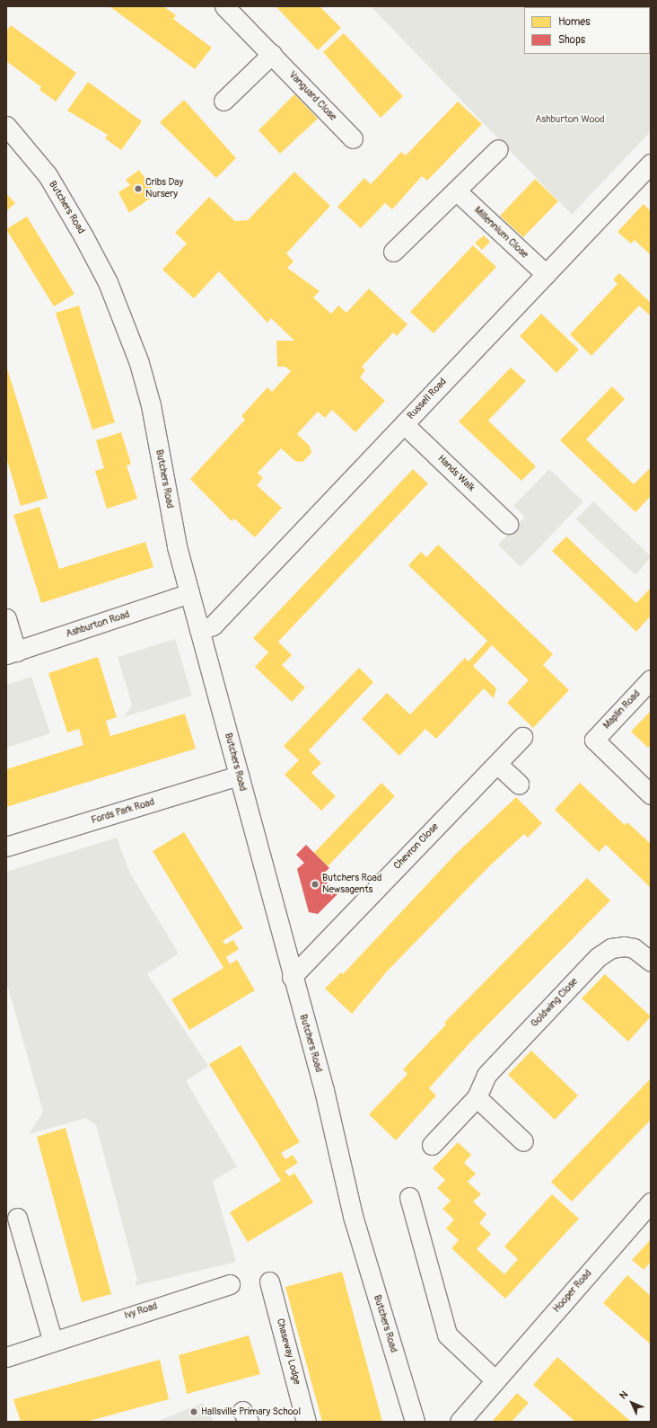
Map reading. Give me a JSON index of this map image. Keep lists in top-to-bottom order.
{
  "streets": {
    "street": [
      "Vanguard Close",
      "Butchers Road",
      "Millennium Close",
      "Russell Road",
      "Hands Walk",
      "Ashburton Road",
      "Maplin Road",
      "Fords Park Road",
      "Chevron Close",
      "Goldwing Close",
      "Hooper Road",
      "Ivy Road",
      "Chaseway Lodge"
    ]
  },
  "crossings": [
    ["Butchers Road", "Russell Road"],
    ["Butchers Road", "Ashburton Road"],
    ["Butchers Road", "Fords Park Road"],
    ["Butchers Road", "Chevron Close"],
    ["Millennium Close", "Russell Road"],
    ["Russell Road", "Hands Walk"]
  ],
  "parks": ["Ashburton Wood"],
  "places": ["Cribs Day Nursery", "Butchers Road Newsagents", "Hallsville Primary School"],
  "legend": ["Homes", "Shops"],
  "north": "top left"
}
